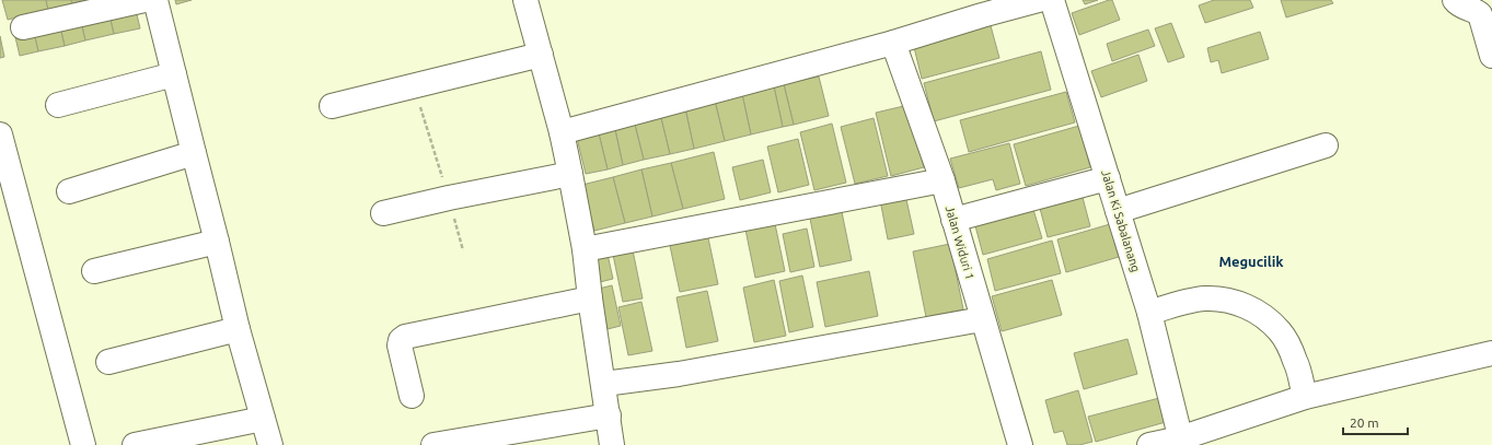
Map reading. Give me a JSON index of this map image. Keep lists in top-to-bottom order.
{
  "streets": {
    "street": ["Jalan Ki Sabalanang", "Jalan Widuri 1"]
  },
  "districts": ["Megucilik"],
  "scale_bar": "20 m"
}
